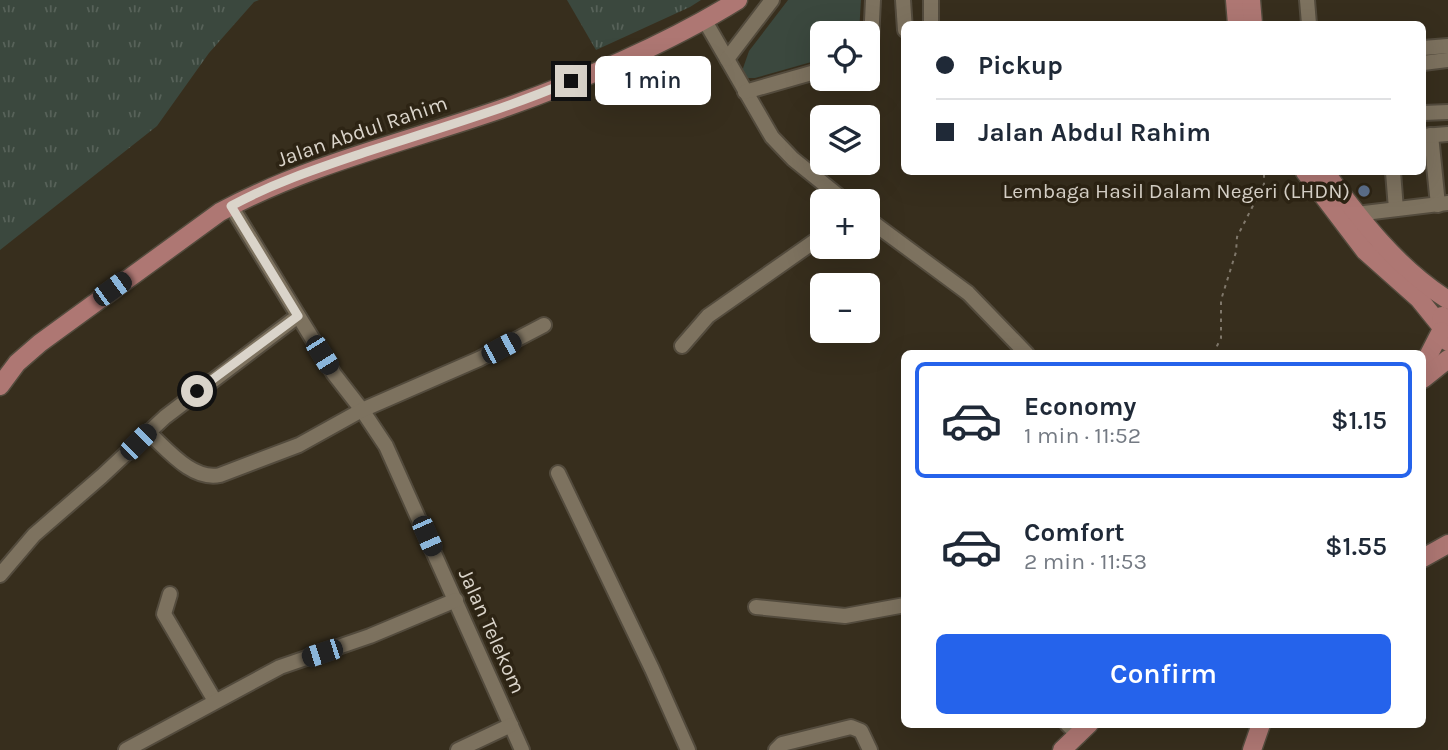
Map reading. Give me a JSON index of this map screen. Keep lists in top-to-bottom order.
{
  "streets": {
    "main road": ["Jalan Abdul Rahim"],
    "street": ["Jalan Telekom"]
  },
  "crossings": [
    ["Jalan Abdul Rahim", "Jalan Telekom"]
  ],
  "places": ["Lembaga Hasil Dalam Negeri (LHDN)"],
  "page": {
    "map_buttons": ["+", "−"],
    "banner": ["Pickup", "Jalan Abdul Rahim"],
    "bubble": "1 min",
    "list": [
      {
        "name": "Economy",
        "note": "1 min · 11:52",
        "value": "$1.15"
      },
      {
        "name": "Comfort",
        "note": "2 min · 11:53",
        "value": "$1.55"
      }
    ],
    "buttons": "Confirm"
  }
}
